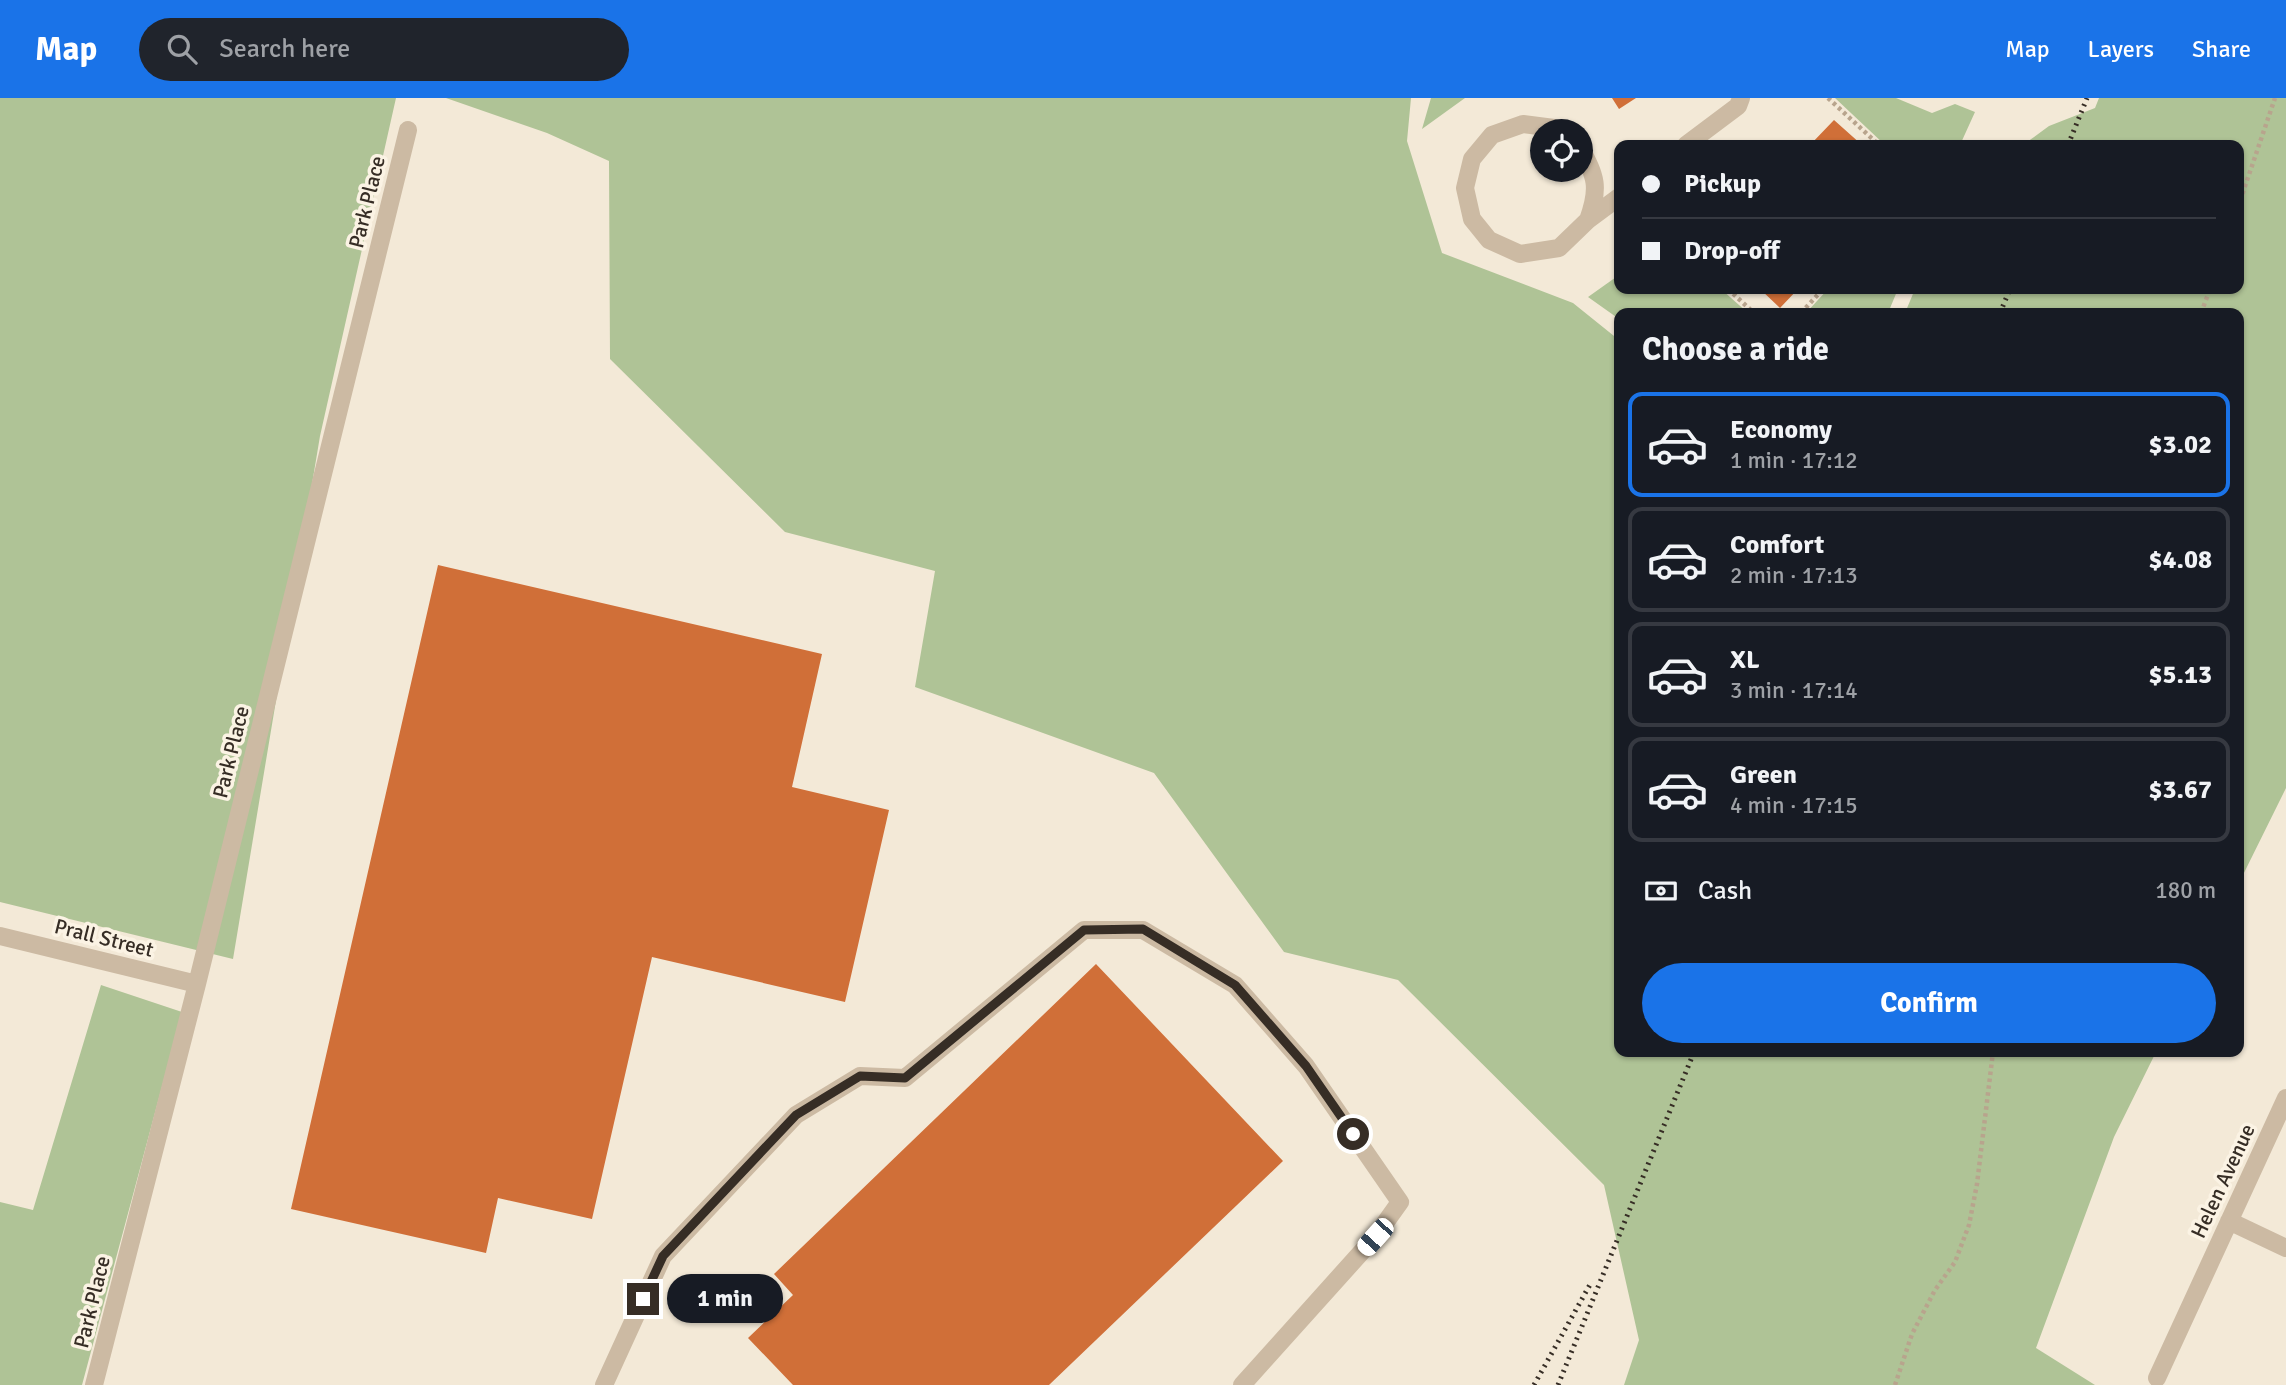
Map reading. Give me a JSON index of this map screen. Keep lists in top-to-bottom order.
{
  "streets": {
    "street": ["Park Place", "Prall Street", "Helen Avenue"]
  },
  "crossings": [
    ["Park Place", "Prall Street"]
  ],
  "page": {
    "header": "Map",
    "search": "Search here",
    "nav": ["Map", "Layers", "Share"],
    "banner": ["Pickup", "Drop-off"],
    "heading": "Choose a ride",
    "list": [
      {
        "name": "Economy",
        "note": "1 min · 17:12",
        "value": "$3.02"
      },
      {
        "name": "Comfort",
        "note": "2 min · 17:13",
        "value": "$4.08"
      },
      {
        "name": "XL",
        "note": "3 min · 17:14",
        "value": "$5.13"
      },
      {
        "name": "Green",
        "note": "4 min · 17:15",
        "value": "$3.67"
      }
    ],
    "pay": ["Cash", "180 m"],
    "buttons": "Confirm",
    "bubble": "1 min"
  }
}
